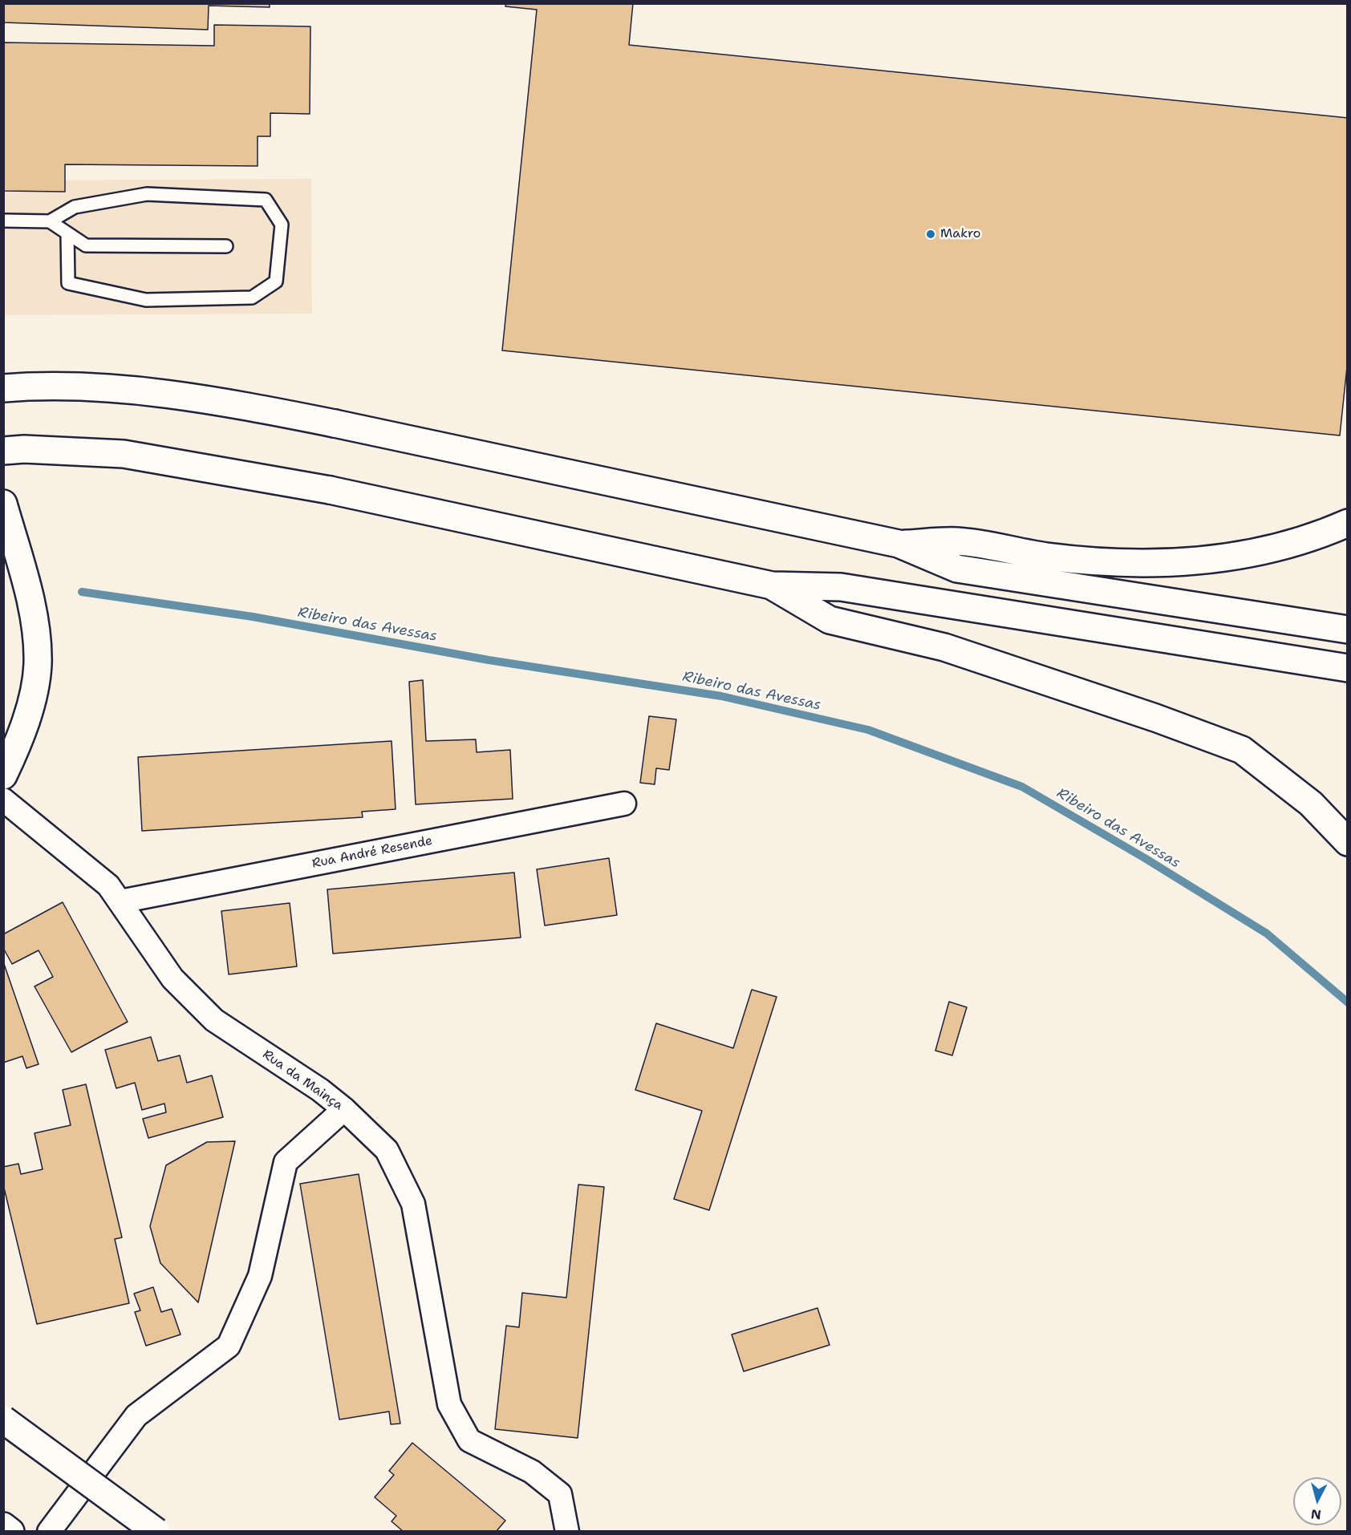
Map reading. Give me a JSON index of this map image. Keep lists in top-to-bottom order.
{
  "streets": {
    "street": ["Rua André Resende", "Rua da Mainça"]
  },
  "crossings": [
    ["Rua André Resende", "Rua da Mainça"]
  ],
  "water": ["Ribeiro das Avessas"],
  "places": ["Makro"],
  "north": "bottom"
}
